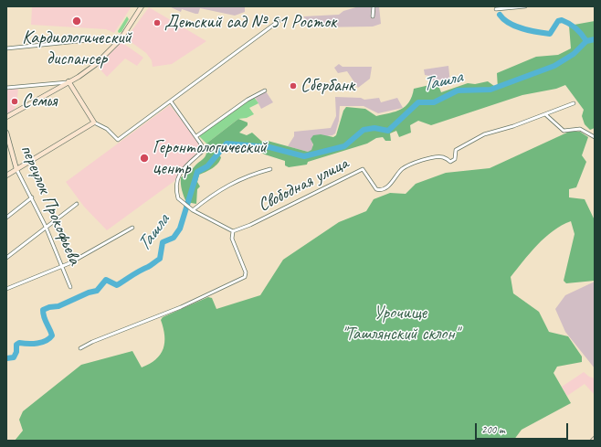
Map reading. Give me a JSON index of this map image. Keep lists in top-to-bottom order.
{
  "streets": {
    "street": ["Свободная улица", "переулок Прокофьева"]
  },
  "water": ["Ташла"],
  "parks": ["Урочище \"Ташлянский склон\""],
  "places": [
    "Кардиологический диспансер",
    "Детский сад № 51 Росток",
    "Сбербанк",
    "Семья",
    "Геронтологический центр"
  ],
  "scale_bar": "200 m"
}
